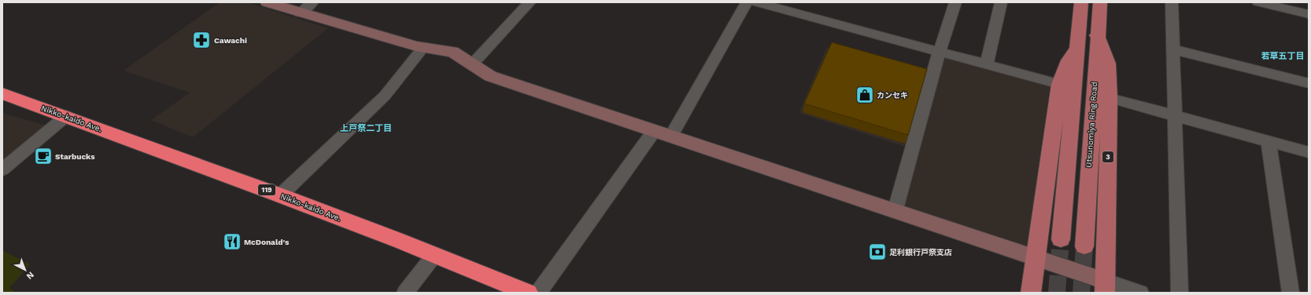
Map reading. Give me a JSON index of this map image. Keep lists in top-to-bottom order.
{
  "streets": {
    "highway": ["Nikko-kaido Ave.", "119"],
    "main road": ["Utsunomiya Ring Road", "3"]
  },
  "crossings": [
    ["Utsunomiya Ring Road", "3"]
  ],
  "districts": ["若草五丁目", "上戸祭二丁目"],
  "places": {
    "pharmacy": ["Cawachi"],
    "shop": ["カンセキ"],
    "cafe": ["Starbucks"],
    "restaurant": ["McDonald's"],
    "bank": ["足利銀行戸祭支店"]
  },
  "north": "bottom right"
}
